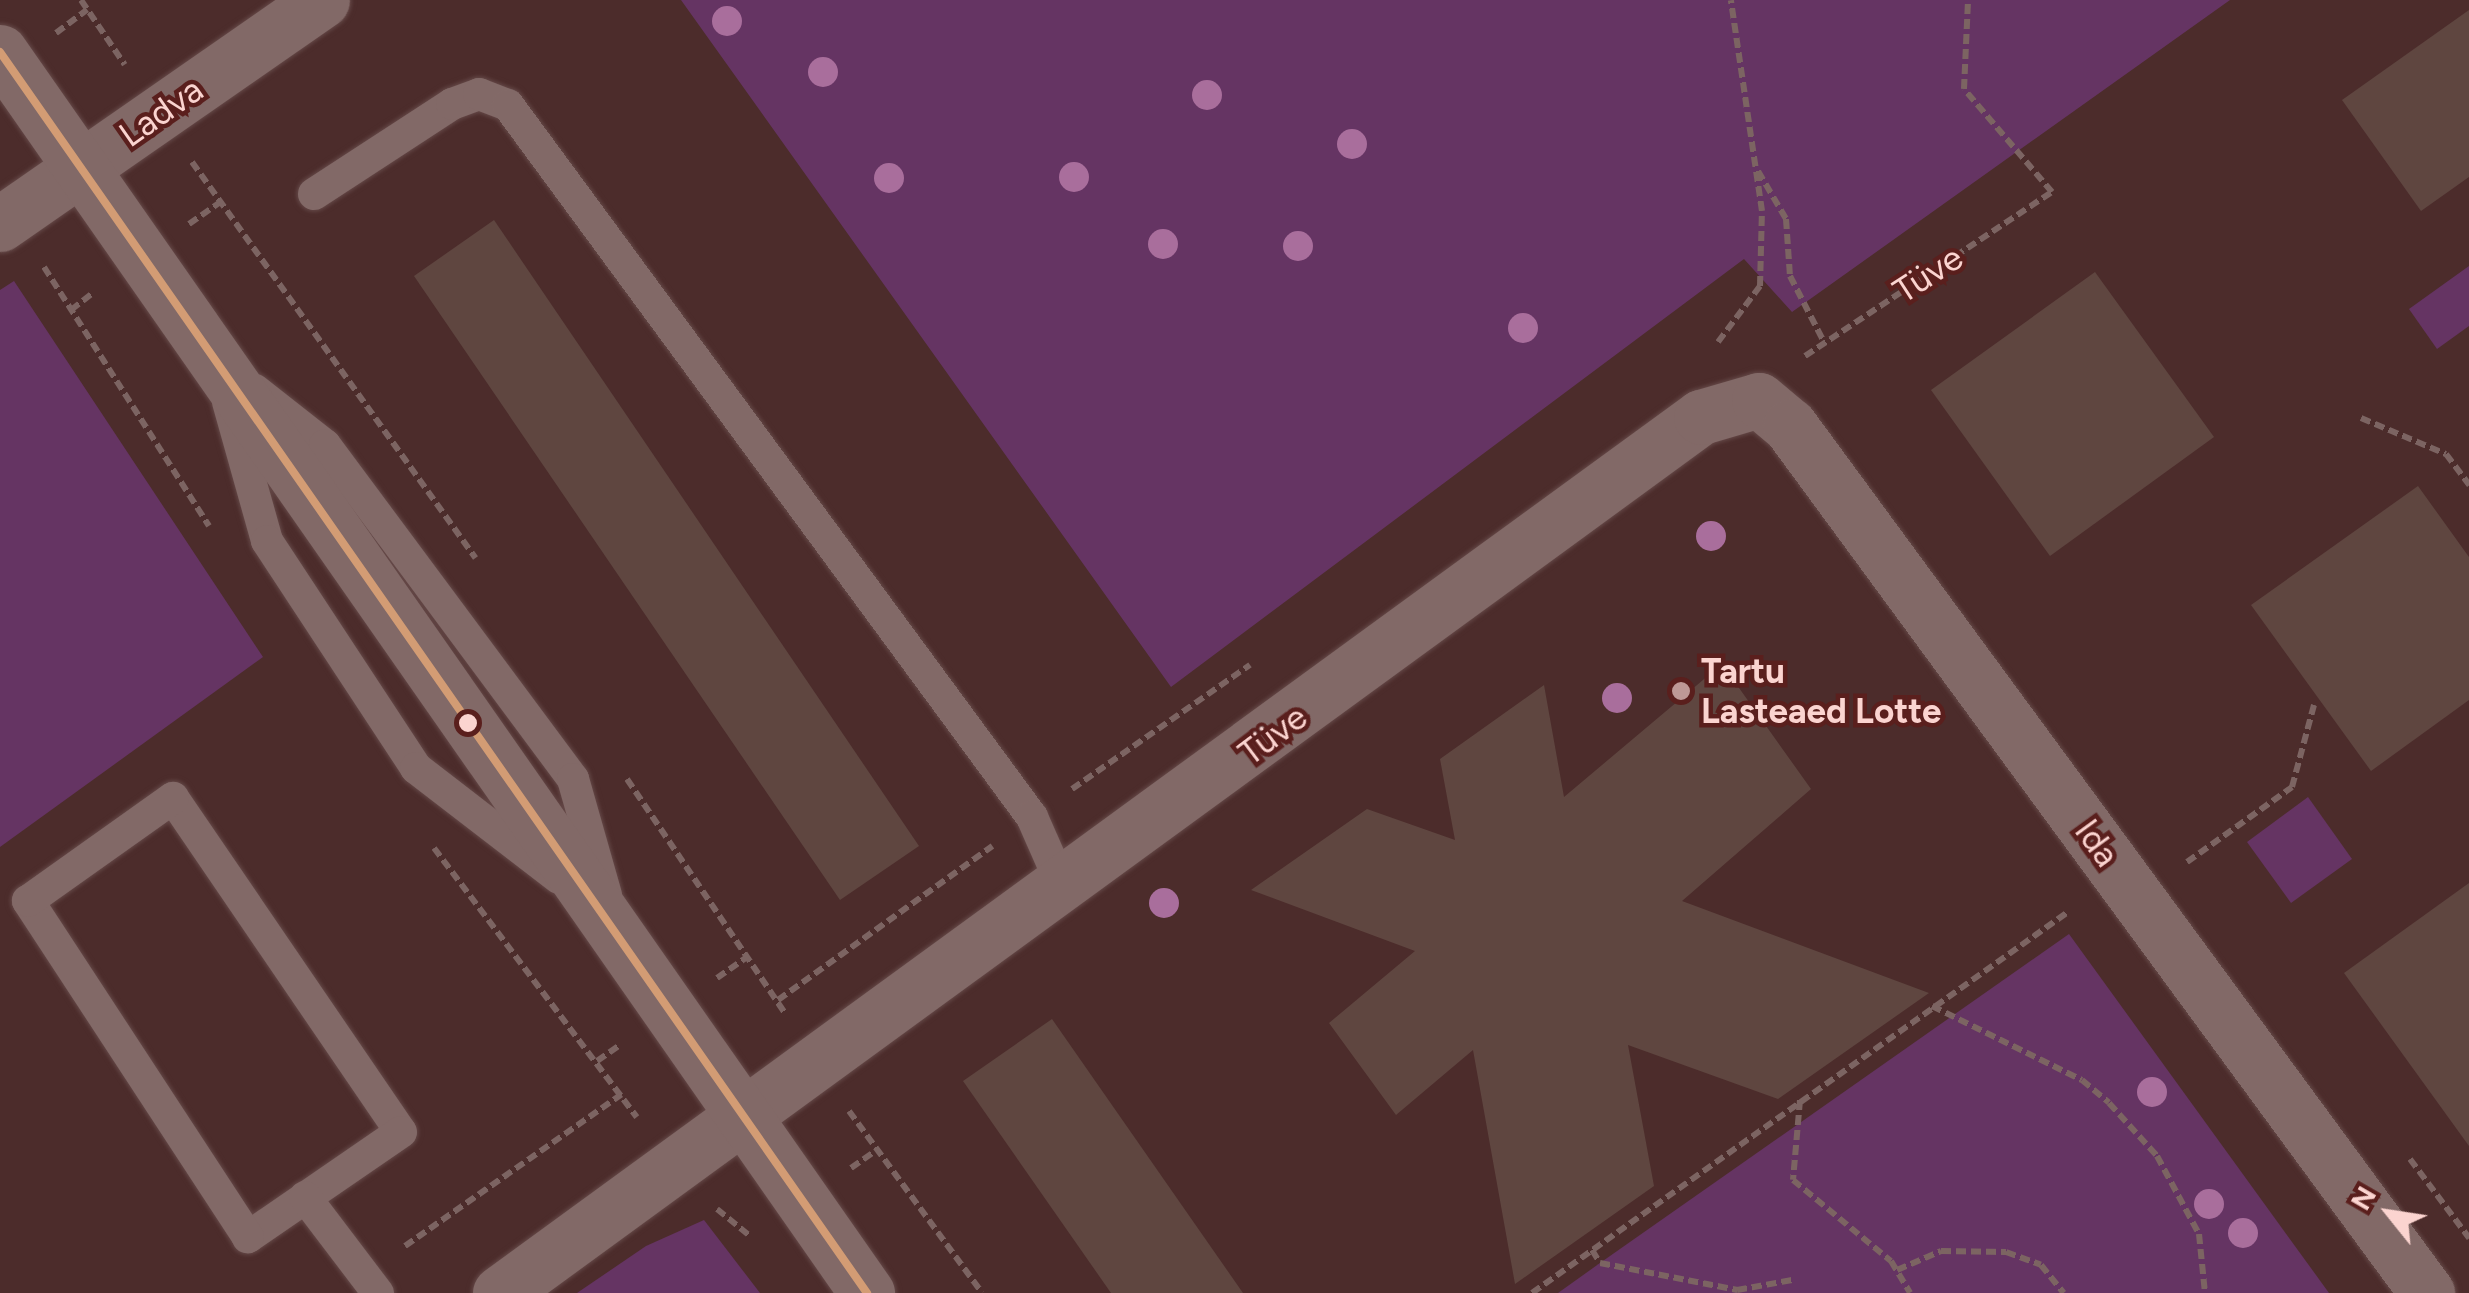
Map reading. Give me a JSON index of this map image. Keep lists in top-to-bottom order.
{
  "streets": {
    "street": ["Ladva", "Tüve", "Ida"]
  },
  "crossings": [
    ["Tüve", "Ida"]
  ],
  "places": ["Tartu Lasteaed Lotte"],
  "north": "top left"
}
